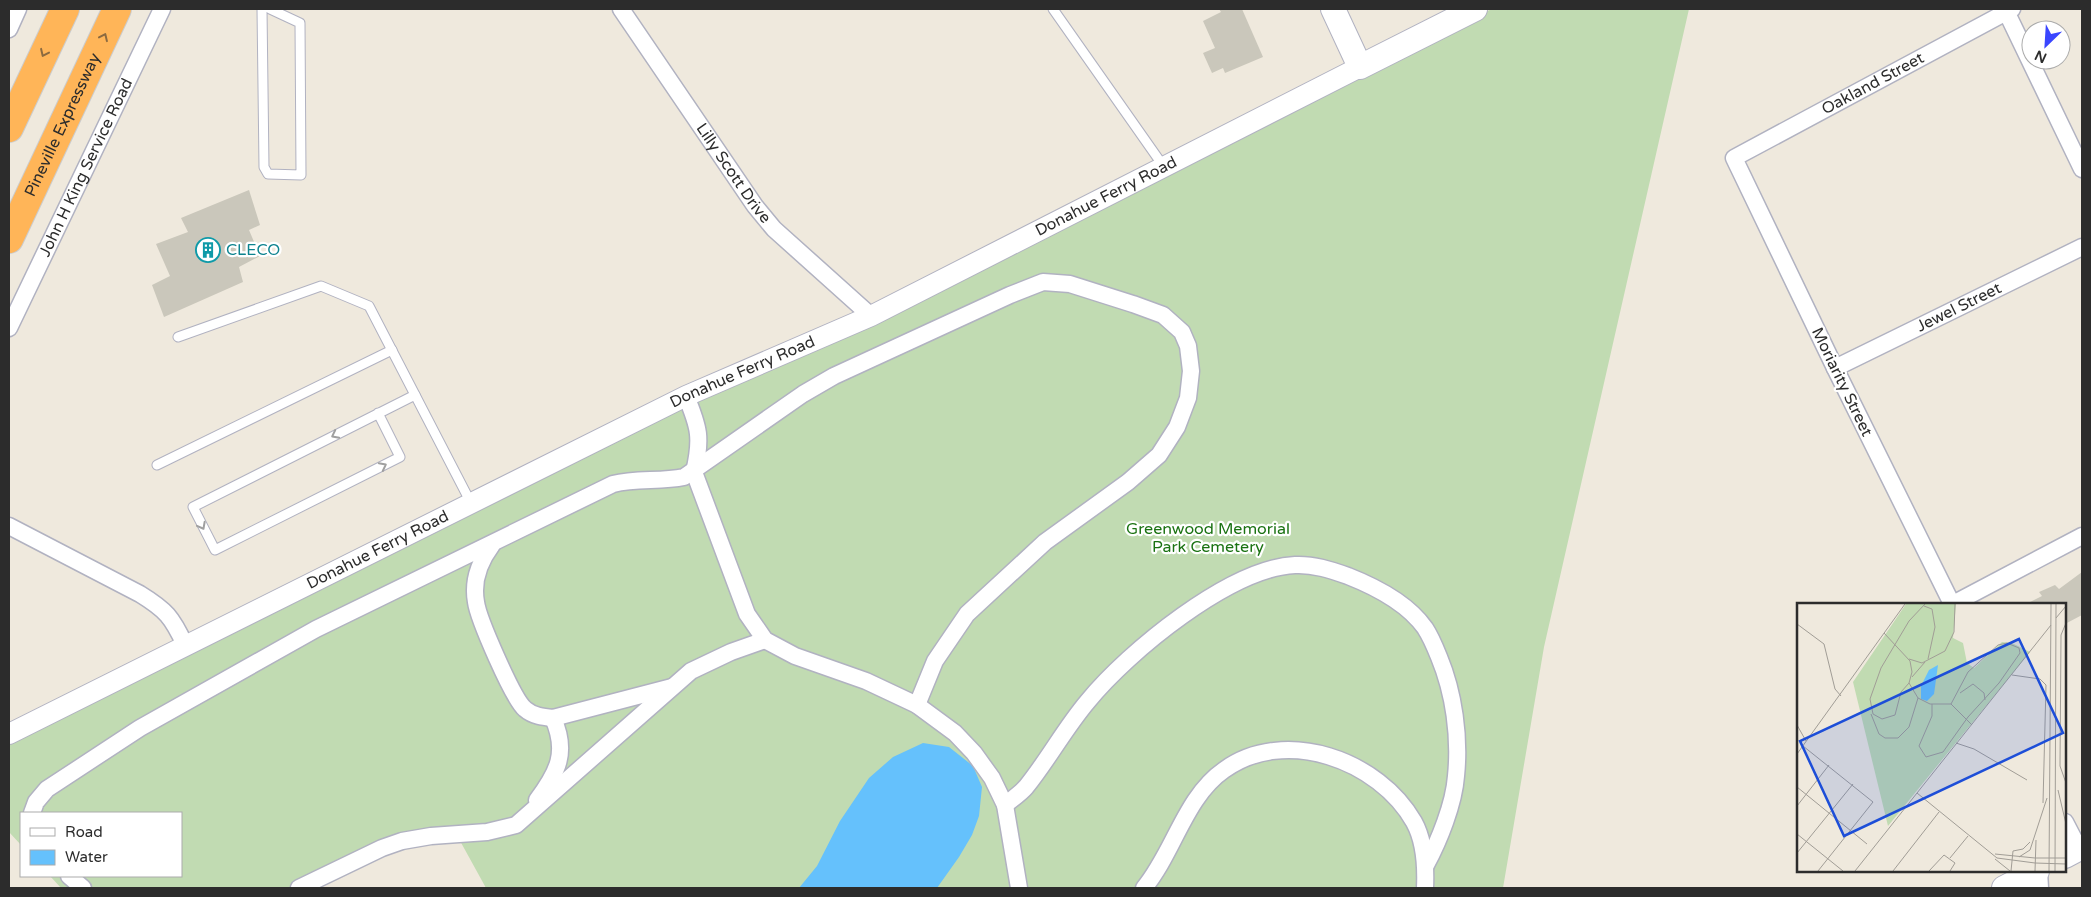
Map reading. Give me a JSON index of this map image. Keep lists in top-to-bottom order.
{
  "streets": {
    "highway": ["Pineville Expressway"],
    "main road": ["Donahue Ferry Road"],
    "street": [
      "Oakland Street",
      "John H King Service Road",
      "Lilly Scott Drive",
      "Jewel Street",
      "Moriarity Street"
    ]
  },
  "crossings": [
    ["Oakland Street", "Moriarity Street"],
    ["Lilly Scott Drive", "Donahue Ferry Road"],
    ["Jewel Street", "Moriarity Street"]
  ],
  "parks": ["Greenwood Memorial Park Cemetery"],
  "places": {
    "building": ["CLECO"]
  },
  "legend": ["Road", "Water"],
  "north": "bottom left"
}
